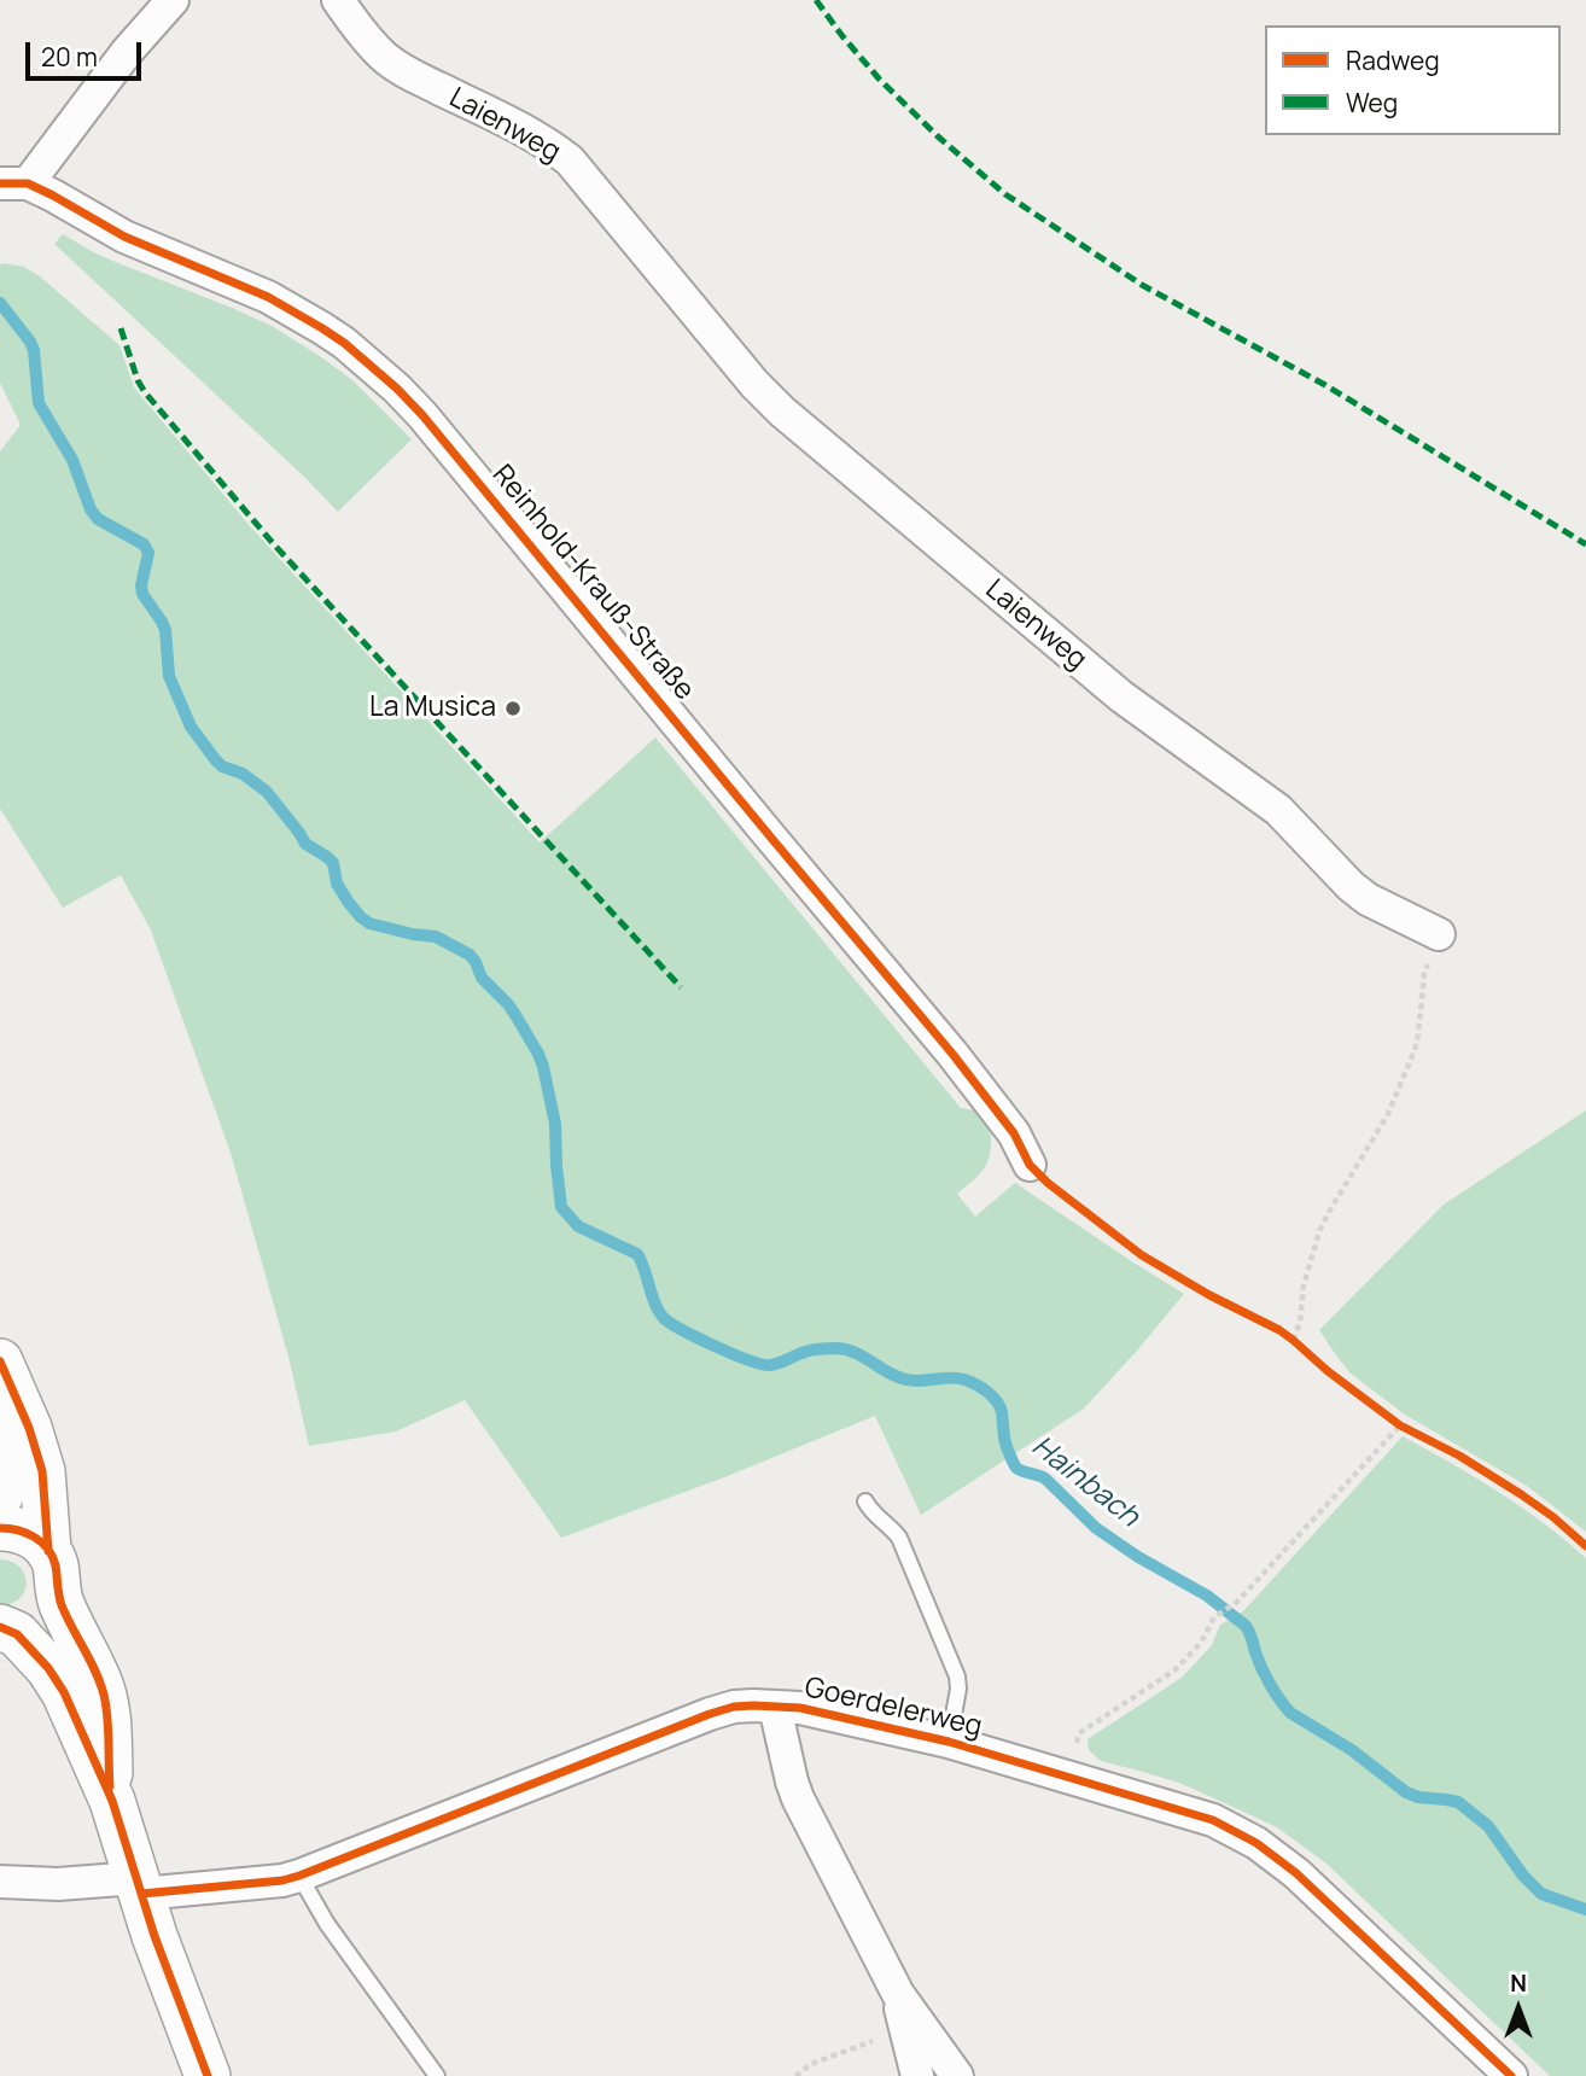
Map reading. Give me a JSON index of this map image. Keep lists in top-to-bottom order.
{
  "streets": {
    "street": ["Laienweg", "Reinhold-Krauß-Straße", "Goerdelerweg"]
  },
  "water": ["Hainbach"],
  "places": ["La Musica"],
  "legend": ["Radweg", "Weg"],
  "scale_bar": "20 m",
  "north": "top"
}
